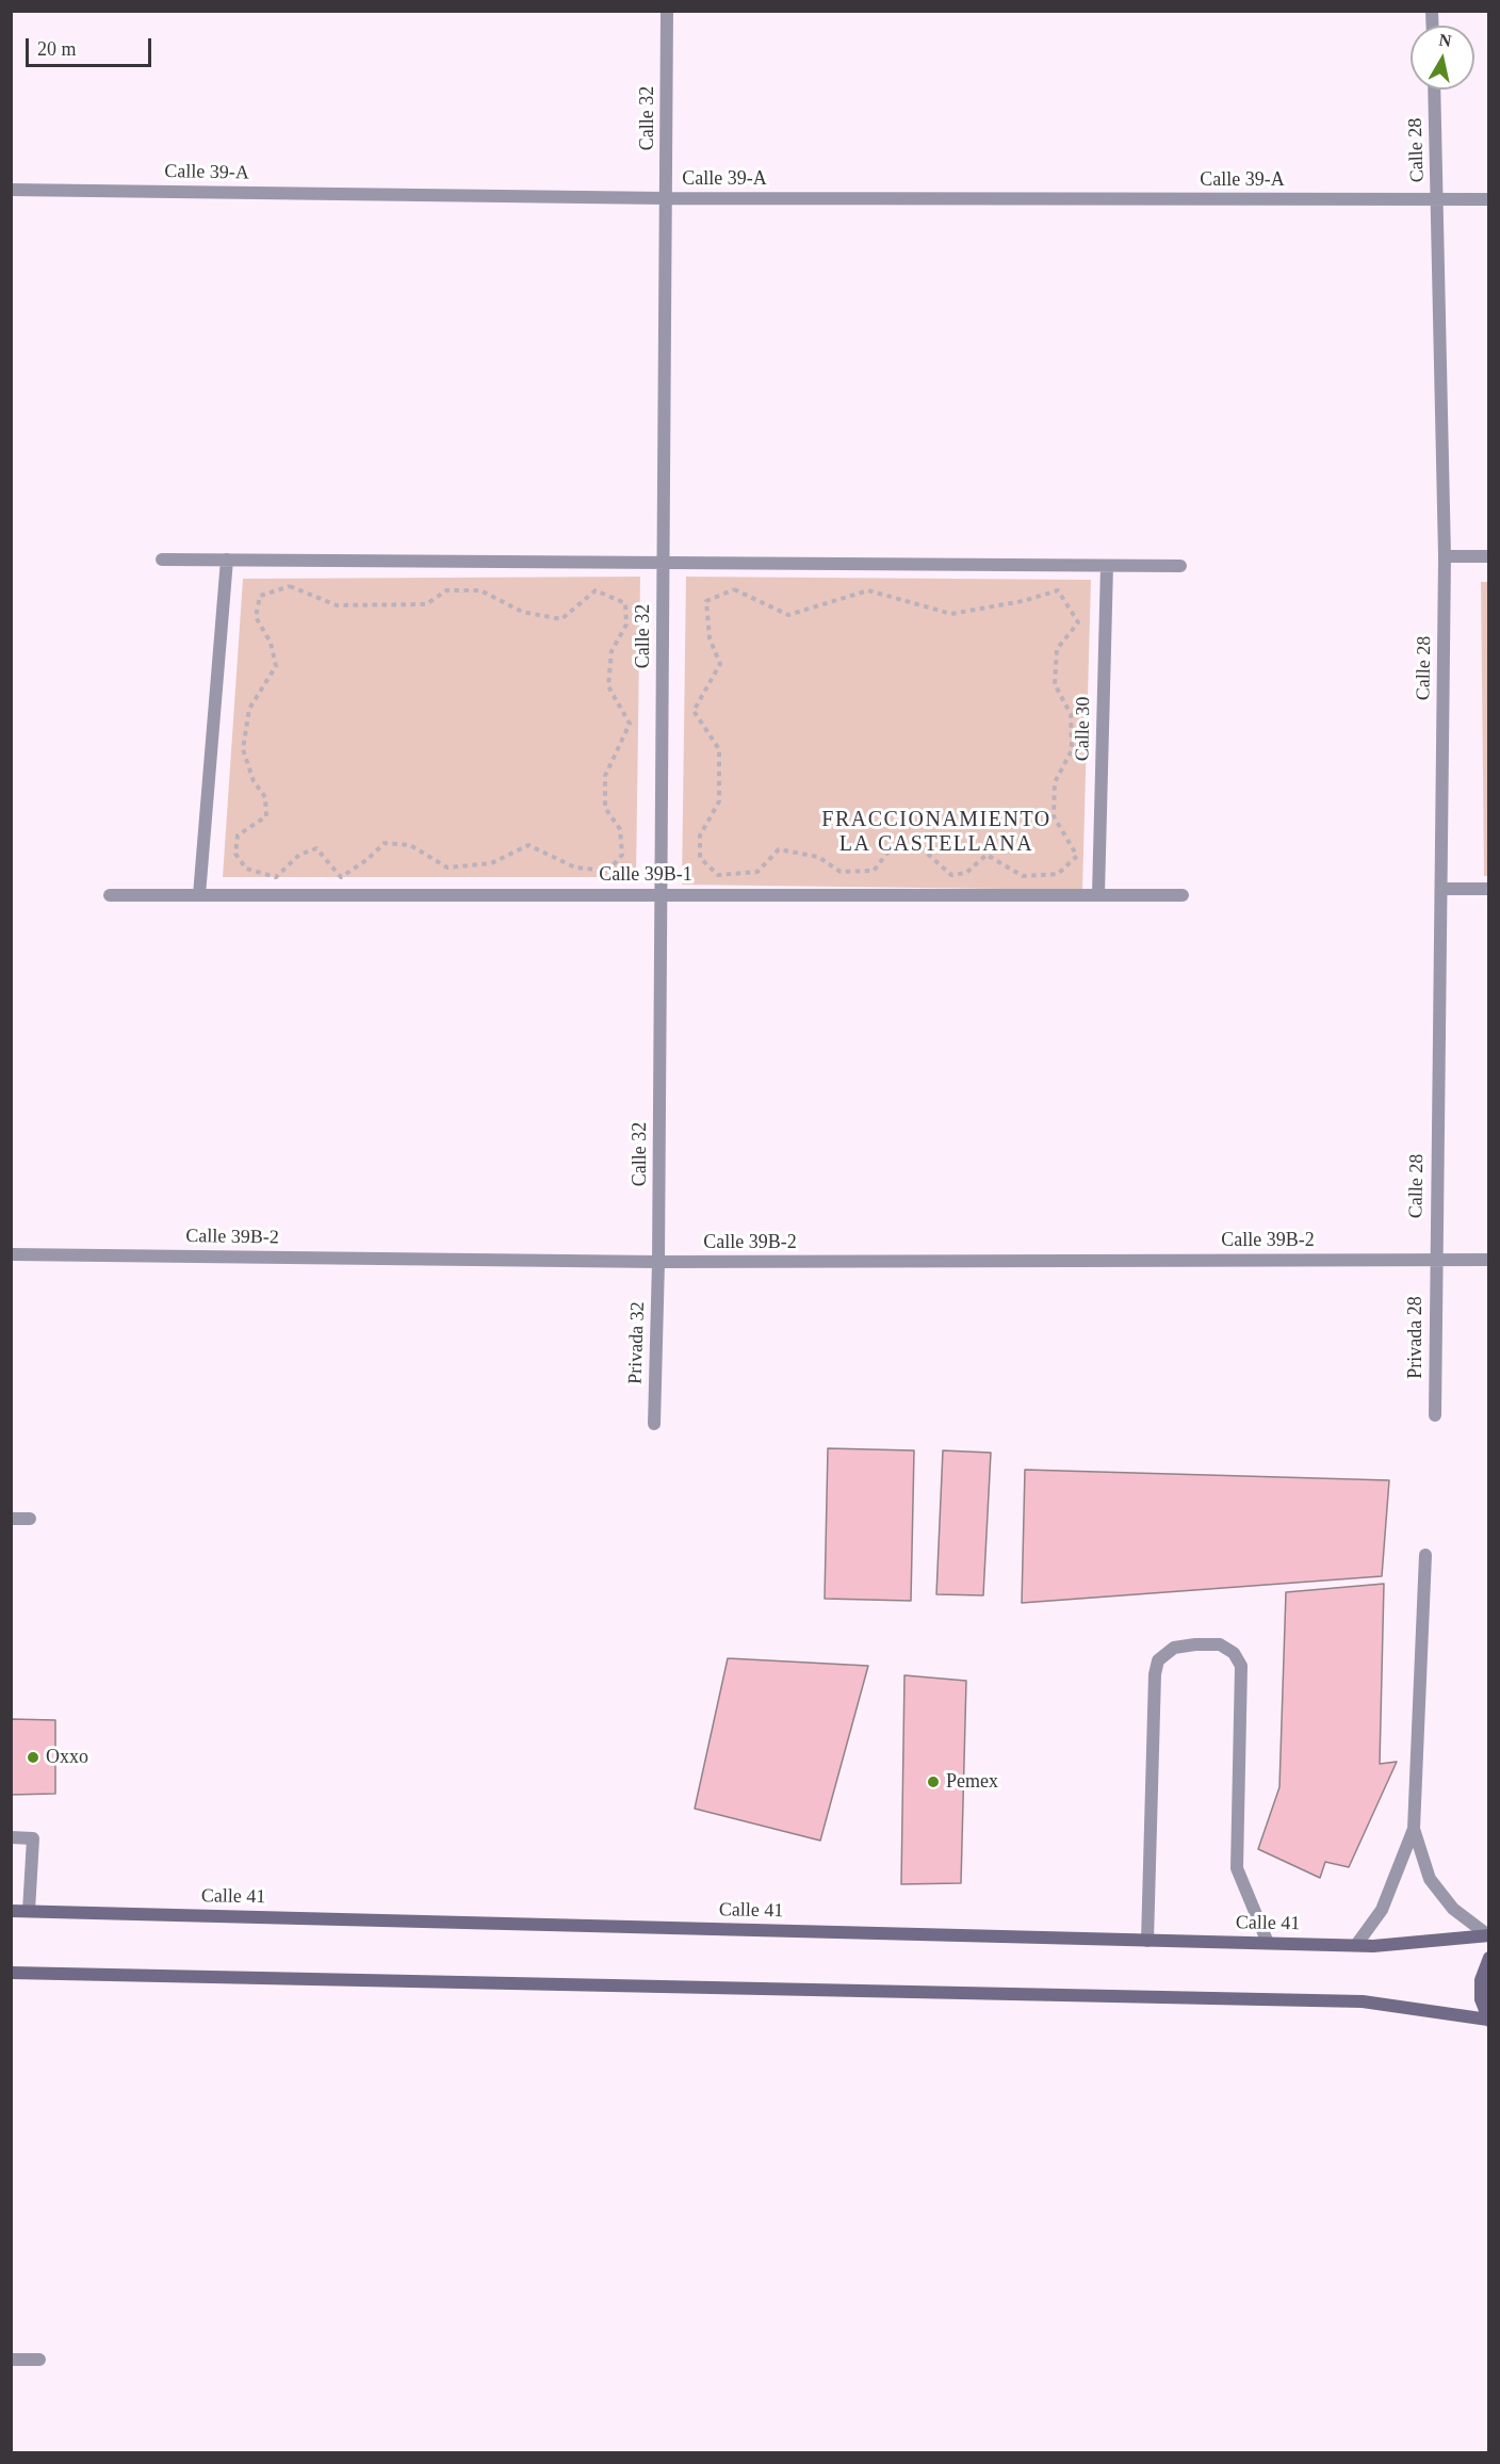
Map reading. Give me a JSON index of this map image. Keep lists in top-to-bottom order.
{
  "streets": {
    "main road": ["Calle 41"],
    "street": [
      "Calle 32",
      "Calle 28",
      "Calle 39-A",
      "Calle 30",
      "Calle 39B-1",
      "Calle 39B-2",
      "Privada 28",
      "Privada 32"
    ]
  },
  "crossings": [
    ["Calle 32", "Calle 39-A"],
    ["Calle 32", "Calle 39B-1"],
    ["Calle 32", "Calle 39B-2"],
    ["Calle 32", "Privada 32"],
    ["Calle 28", "Calle 39-A"],
    ["Calle 28", "Calle 39B-2"],
    ["Calle 28", "Privada 28"],
    ["Calle 30", "Calle 39B-1"],
    ["Calle 39B-2", "Privada 28"],
    ["Calle 39B-2", "Privada 32"]
  ],
  "districts": ["FRACCIONAMIENTO LA CASTELLANA"],
  "places": ["Oxxo", "Pemex"],
  "scale_bar": "20 m",
  "north": "top"
}
